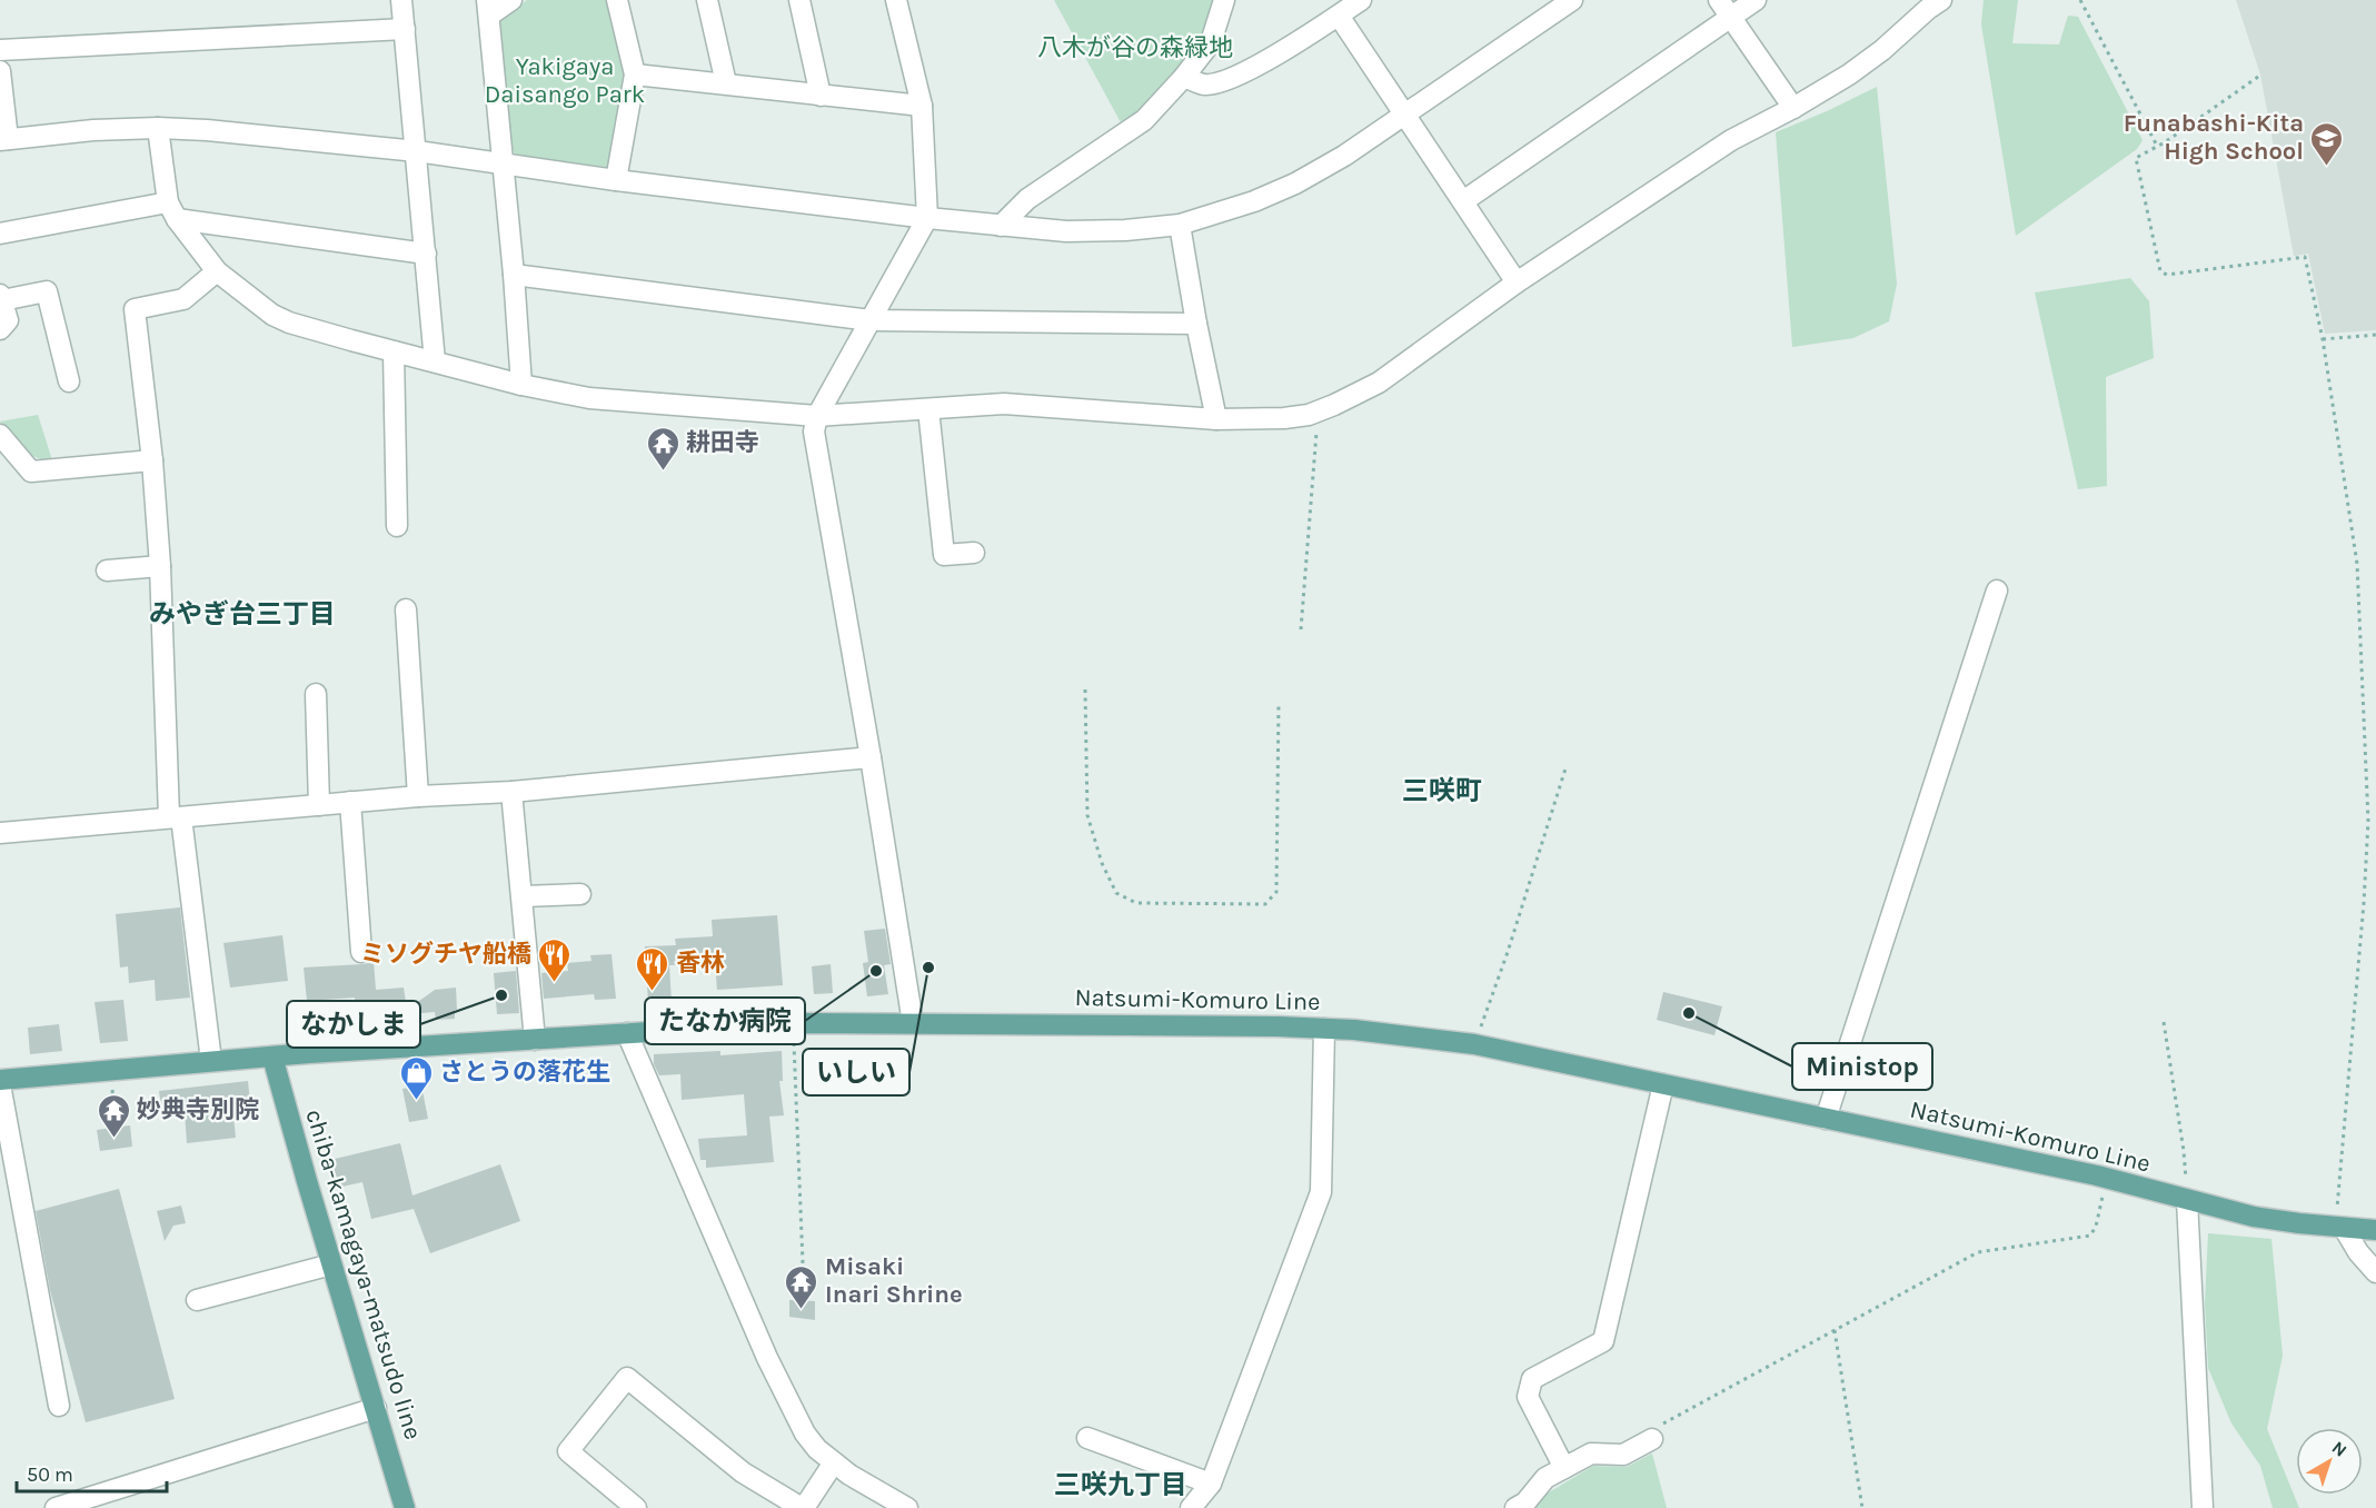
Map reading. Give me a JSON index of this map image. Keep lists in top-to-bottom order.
{
  "streets": {
    "main road": ["Natsumi-Komuro Line", "chiba-kamagaya-matsudo line"]
  },
  "crossings": [
    ["Natsumi-Komuro Line", "chiba-kamagaya-matsudo line"]
  ],
  "districts": ["みやぎ台三丁目", "三咲町", "三咲九丁目"],
  "parks": ["八木が谷の森緑地", "Yakigaya Daisango Park"],
  "places": {
    "school or university": ["Funabashi-Kita High School"],
    "temple": ["耕田寺", "妙典寺別院", "Misaki Inari Shrine"],
    "other": [
      "いしい",
      "たなか病院",
      "なかしま",
      "Ministop"
    ],
    "restaurant": ["ミソグチヤ船橋", "香林"],
    "shop": ["さとうの落花生"]
  },
  "scale_bar": "50 m",
  "north": "top right"
}
